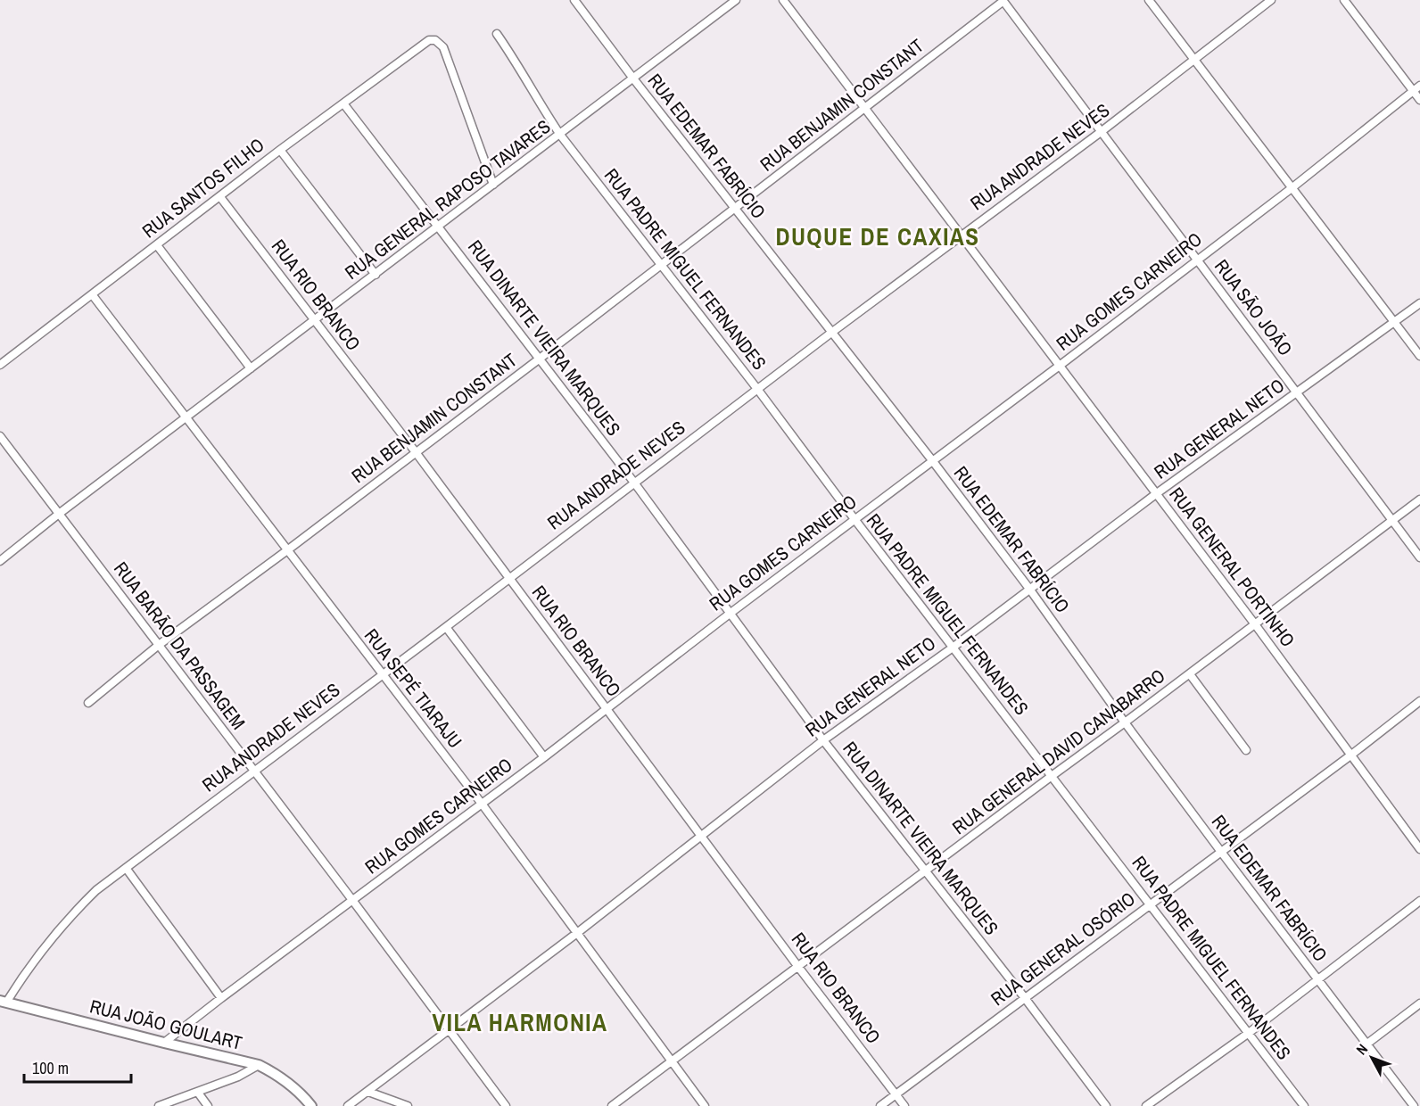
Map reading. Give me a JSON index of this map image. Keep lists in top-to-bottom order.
{
  "streets": {
    "street": [
      "RUA BENJAMIN CONSTANT",
      "RUA EDEMAR FABRÍCIO",
      "RUA ANDRADE NEVES",
      "RUA SANTOS FILHO",
      "RUA GENERAL RAPOSO TAVARES",
      "RUA PADRE MIGUEL FERNANDES",
      "RUA GOMES CARNEIRO",
      "RUA RIO BRANCO",
      "RUA SÃO JOÃO",
      "RUA DINARTE VIEIRA MARQUES",
      "RUA GENERAL NETO",
      "RUA GENERAL PORTINHO",
      "RUA BARÃO DA PASSAGEM",
      "RUA SEPÉ TIARAJU",
      "RUA GENERAL DAVID CANABARRO",
      "RUA GENERAL OSÓRIO",
      "RUA JOÃO GOULART"
    ]
  },
  "crossings": [
    ["RUA BENJAMIN CONSTANT", "RUA EDEMAR FABRÍCIO"],
    ["RUA BENJAMIN CONSTANT", "RUA PADRE MIGUEL FERNANDES"],
    ["RUA BENJAMIN CONSTANT", "RUA RIO BRANCO"],
    ["RUA BENJAMIN CONSTANT", "RUA SÃO JOÃO"],
    ["RUA BENJAMIN CONSTANT", "RUA DINARTE VIEIRA MARQUES"],
    ["RUA BENJAMIN CONSTANT", "RUA GENERAL PORTINHO"],
    ["RUA BENJAMIN CONSTANT", "RUA BARÃO DA PASSAGEM"],
    ["RUA BENJAMIN CONSTANT", "RUA SEPÉ TIARAJU"],
    ["RUA EDEMAR FABRÍCIO", "RUA ANDRADE NEVES"],
    ["RUA EDEMAR FABRÍCIO", "RUA GENERAL RAPOSO TAVARES"],
    ["RUA EDEMAR FABRÍCIO", "RUA GOMES CARNEIRO"],
    ["RUA EDEMAR FABRÍCIO", "RUA GENERAL NETO"],
    ["RUA EDEMAR FABRÍCIO", "RUA GENERAL DAVID CANABARRO"],
    ["RUA EDEMAR FABRÍCIO", "RUA GENERAL OSÓRIO"],
    ["RUA ANDRADE NEVES", "RUA PADRE MIGUEL FERNANDES"],
    ["RUA ANDRADE NEVES", "RUA RIO BRANCO"],
    ["RUA ANDRADE NEVES", "RUA SÃO JOÃO"],
    ["RUA ANDRADE NEVES", "RUA DINARTE VIEIRA MARQUES"],
    ["RUA ANDRADE NEVES", "RUA GENERAL PORTINHO"],
    ["RUA ANDRADE NEVES", "RUA BARÃO DA PASSAGEM"],
    ["RUA ANDRADE NEVES", "RUA SEPÉ TIARAJU"],
    ["RUA ANDRADE NEVES", "RUA JOÃO GOULART"],
    ["RUA SANTOS FILHO", "RUA GENERAL RAPOSO TAVARES"],
    ["RUA SANTOS FILHO", "RUA RIO BRANCO"],
    ["RUA SANTOS FILHO", "RUA DINARTE VIEIRA MARQUES"],
    ["RUA SANTOS FILHO", "RUA SEPÉ TIARAJU"],
    ["RUA GENERAL RAPOSO TAVARES", "RUA PADRE MIGUEL FERNANDES"],
    ["RUA GENERAL RAPOSO TAVARES", "RUA RIO BRANCO"],
    ["RUA GENERAL RAPOSO TAVARES", "RUA DINARTE VIEIRA MARQUES"],
    ["RUA GENERAL RAPOSO TAVARES", "RUA BARÃO DA PASSAGEM"],
    ["RUA GENERAL RAPOSO TAVARES", "RUA SEPÉ TIARAJU"],
    ["RUA PADRE MIGUEL FERNANDES", "RUA GOMES CARNEIRO"],
    ["RUA PADRE MIGUEL FERNANDES", "RUA GENERAL NETO"],
    ["RUA PADRE MIGUEL FERNANDES", "RUA GENERAL DAVID CANABARRO"],
    ["RUA PADRE MIGUEL FERNANDES", "RUA GENERAL OSÓRIO"],
    ["RUA GOMES CARNEIRO", "RUA RIO BRANCO"],
    ["RUA GOMES CARNEIRO", "RUA SÃO JOÃO"],
    ["RUA GOMES CARNEIRO", "RUA DINARTE VIEIRA MARQUES"],
    ["RUA GOMES CARNEIRO", "RUA GENERAL PORTINHO"],
    ["RUA GOMES CARNEIRO", "RUA BARÃO DA PASSAGEM"],
    ["RUA GOMES CARNEIRO", "RUA SEPÉ TIARAJU"],
    ["RUA GOMES CARNEIRO", "RUA JOÃO GOULART"],
    ["RUA RIO BRANCO", "RUA GENERAL NETO"],
    ["RUA RIO BRANCO", "RUA GENERAL DAVID CANABARRO"],
    ["RUA RIO BRANCO", "RUA GENERAL OSÓRIO"],
    ["RUA SÃO JOÃO", "RUA GENERAL NETO"],
    ["RUA SÃO JOÃO", "RUA GENERAL DAVID CANABARRO"],
    ["RUA DINARTE VIEIRA MARQUES", "RUA GENERAL NETO"],
    ["RUA DINARTE VIEIRA MARQUES", "RUA GENERAL DAVID CANABARRO"],
    ["RUA DINARTE VIEIRA MARQUES", "RUA GENERAL OSÓRIO"],
    ["RUA GENERAL NETO", "RUA GENERAL PORTINHO"],
    ["RUA GENERAL NETO", "RUA BARÃO DA PASSAGEM"],
    ["RUA GENERAL NETO", "RUA SEPÉ TIARAJU"],
    ["RUA GENERAL PORTINHO", "RUA GENERAL DAVID CANABARRO"],
    ["RUA GENERAL PORTINHO", "RUA GENERAL OSÓRIO"],
    ["RUA SEPÉ TIARAJU", "RUA GENERAL DAVID CANABARRO"]
  ],
  "districts": ["DUQUE DE CAXIAS", "VILA HARMONIA"],
  "scale_bar": "100 m",
  "north": "top left"
}
